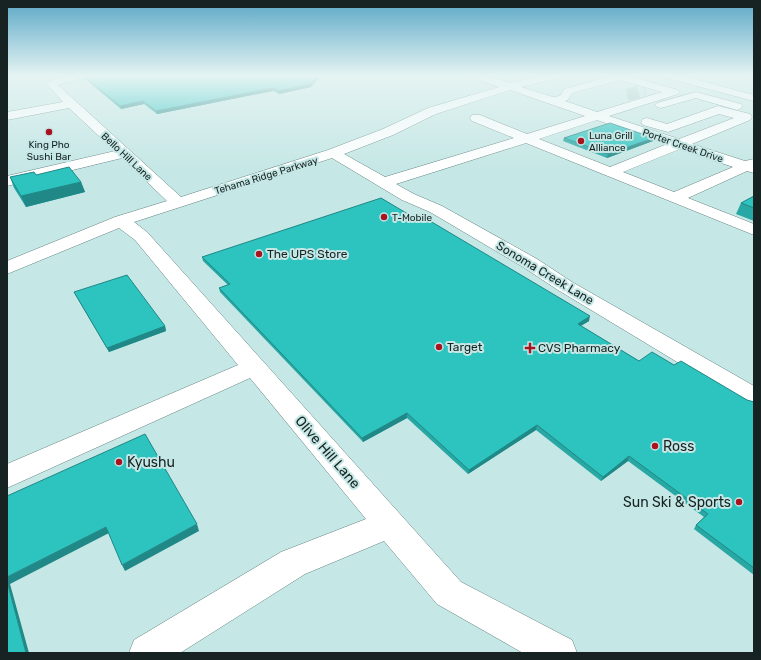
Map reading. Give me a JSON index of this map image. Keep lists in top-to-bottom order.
{
  "streets": {
    "street": [
      "Porter Creek Drive",
      "Bello Hill Lane",
      "Tehama Ridge Parkway",
      "Sonoma Creek Lane",
      "Olive Hill Lane"
    ]
  },
  "crossings": [
    ["Bello Hill Lane", "Tehama Ridge Parkway"],
    ["Tehama Ridge Parkway", "Sonoma Creek Lane"],
    ["Tehama Ridge Parkway", "Olive Hill Lane"]
  ],
  "places": {
    "other": [
      "King Pho Sushi Bar",
      "Luna Grill Alliance",
      "T-Mobile",
      "The UPS Store",
      "Target",
      "Ross",
      "Kyushu",
      "Sun Ski & Sports"
    ],
    "health": ["CVS Pharmacy"]
  }
}
